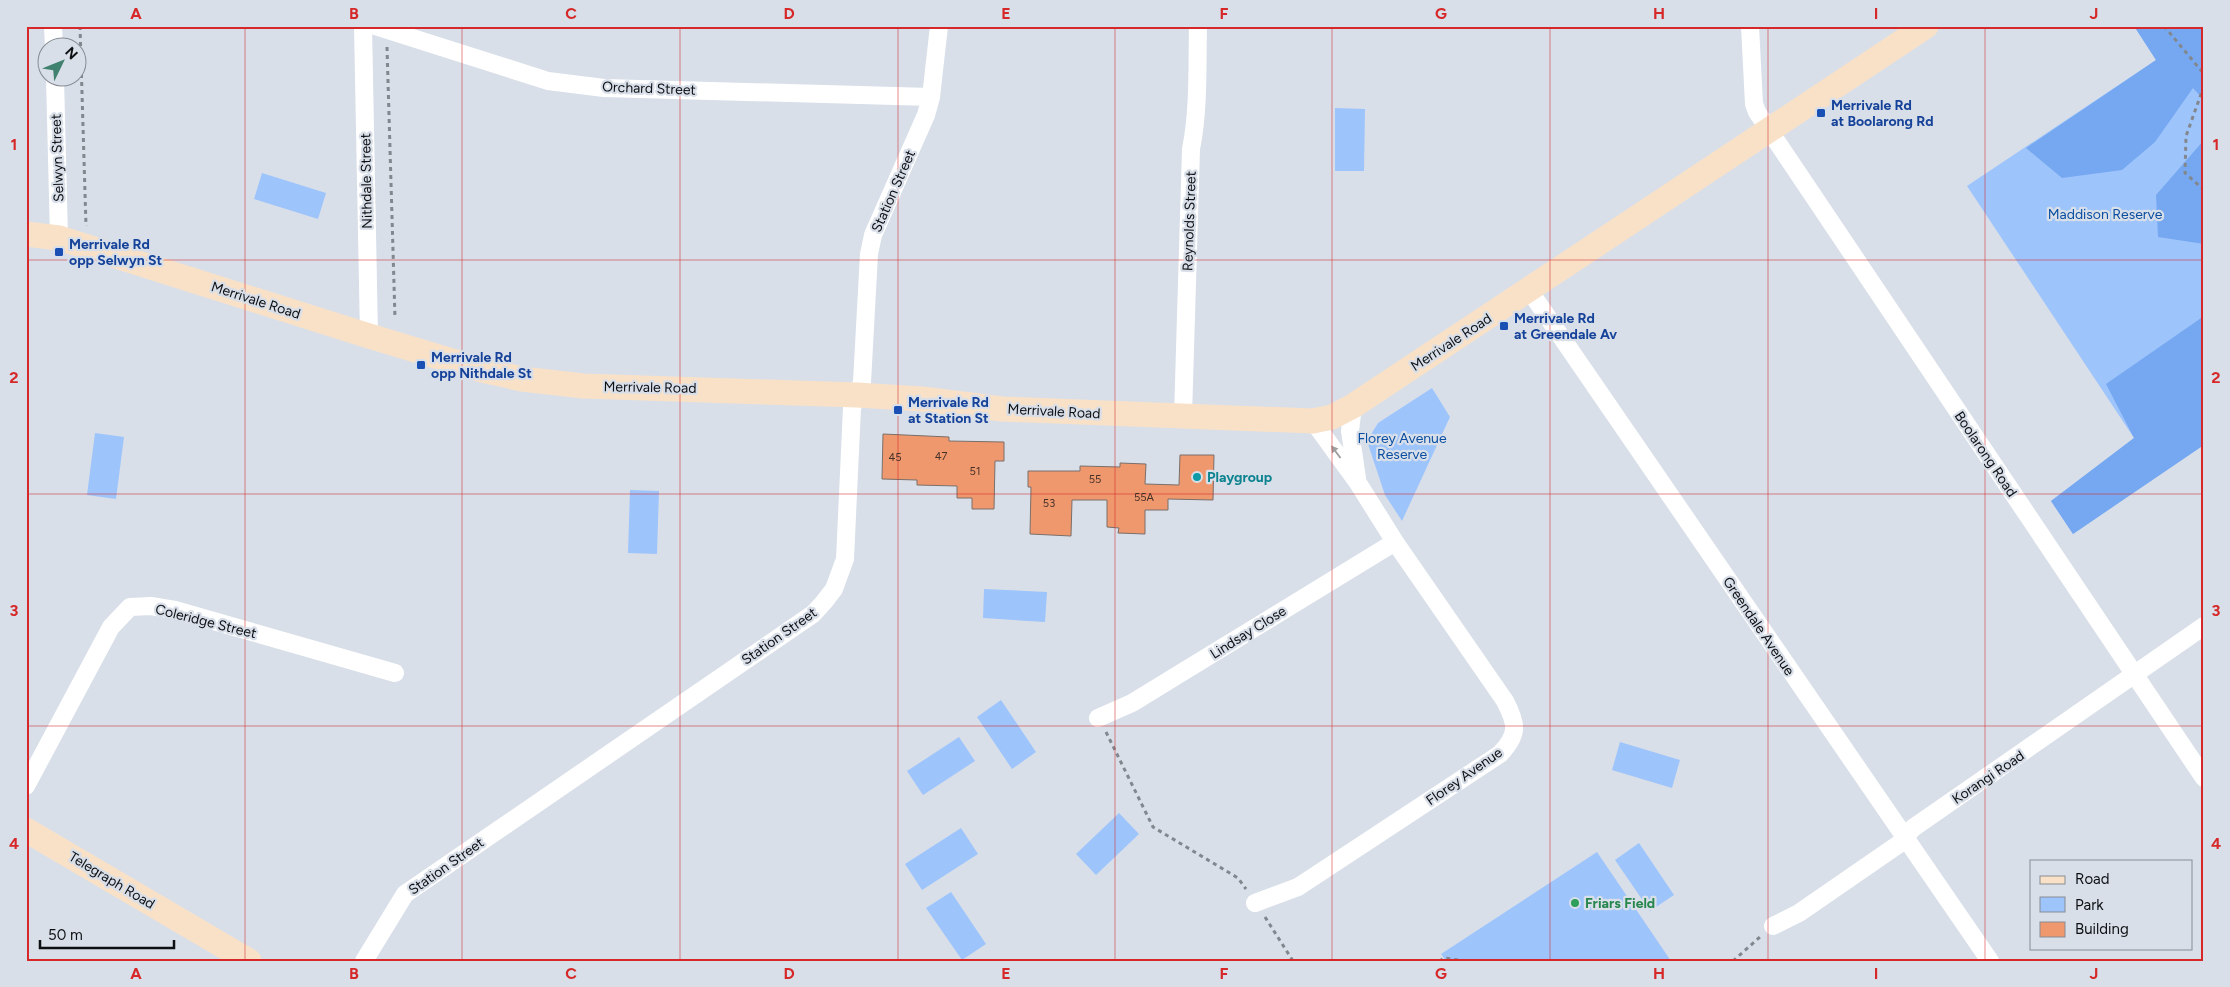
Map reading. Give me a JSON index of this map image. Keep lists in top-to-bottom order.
{
  "streets": {
    "street": [
      "Orchard Street",
      "Selwyn Street",
      "Nithdale Street",
      "Station Street",
      "Reynolds Street",
      "Merrivale Road",
      "Boolarong Road",
      "Coleridge Street",
      "Greendale Avenue",
      "Lindsay Close",
      "Florey Avenue",
      "Korangi Road",
      "Telegraph Road"
    ]
  },
  "crossings": [
    ["Orchard Street", "Station Street"],
    ["Selwyn Street", "Merrivale Road"],
    ["Nithdale Street", "Merrivale Road"],
    ["Station Street", "Merrivale Road"],
    ["Reynolds Street", "Merrivale Road"],
    ["Merrivale Road", "Boolarong Road"],
    ["Merrivale Road", "Greendale Avenue"],
    ["Merrivale Road", "Florey Avenue"],
    ["Boolarong Road", "Korangi Road"],
    ["Greendale Avenue", "Korangi Road"],
    ["Lindsay Close", "Florey Avenue"]
  ],
  "parks": ["Maddison Reserve", "Florey Avenue Reserve"],
  "places": {
    "transit": [
      "Merrivale Rd at Boolarong Rd",
      "Merrivale Rd opp Selwyn St",
      "Merrivale Rd at Greendale Av",
      "Merrivale Rd opp Nithdale St",
      "Merrivale Rd at Station St"
    ],
    "other": ["Playgroup", "Friars Field"]
  },
  "house_numbers": [
    "47",
    "45",
    "51",
    "55",
    "55A",
    "53"
  ],
  "legend": ["Road", "Park", "Building"],
  "scale_bar": "50 m",
  "north": "top right",
  "grid": {
    "columns": [
      "A",
      "B",
      "C",
      "D",
      "E",
      "F",
      "G",
      "H",
      "I",
      "J"
    ],
    "rows": [
      "1",
      "2",
      "3",
      "4"
    ]
  }
}
